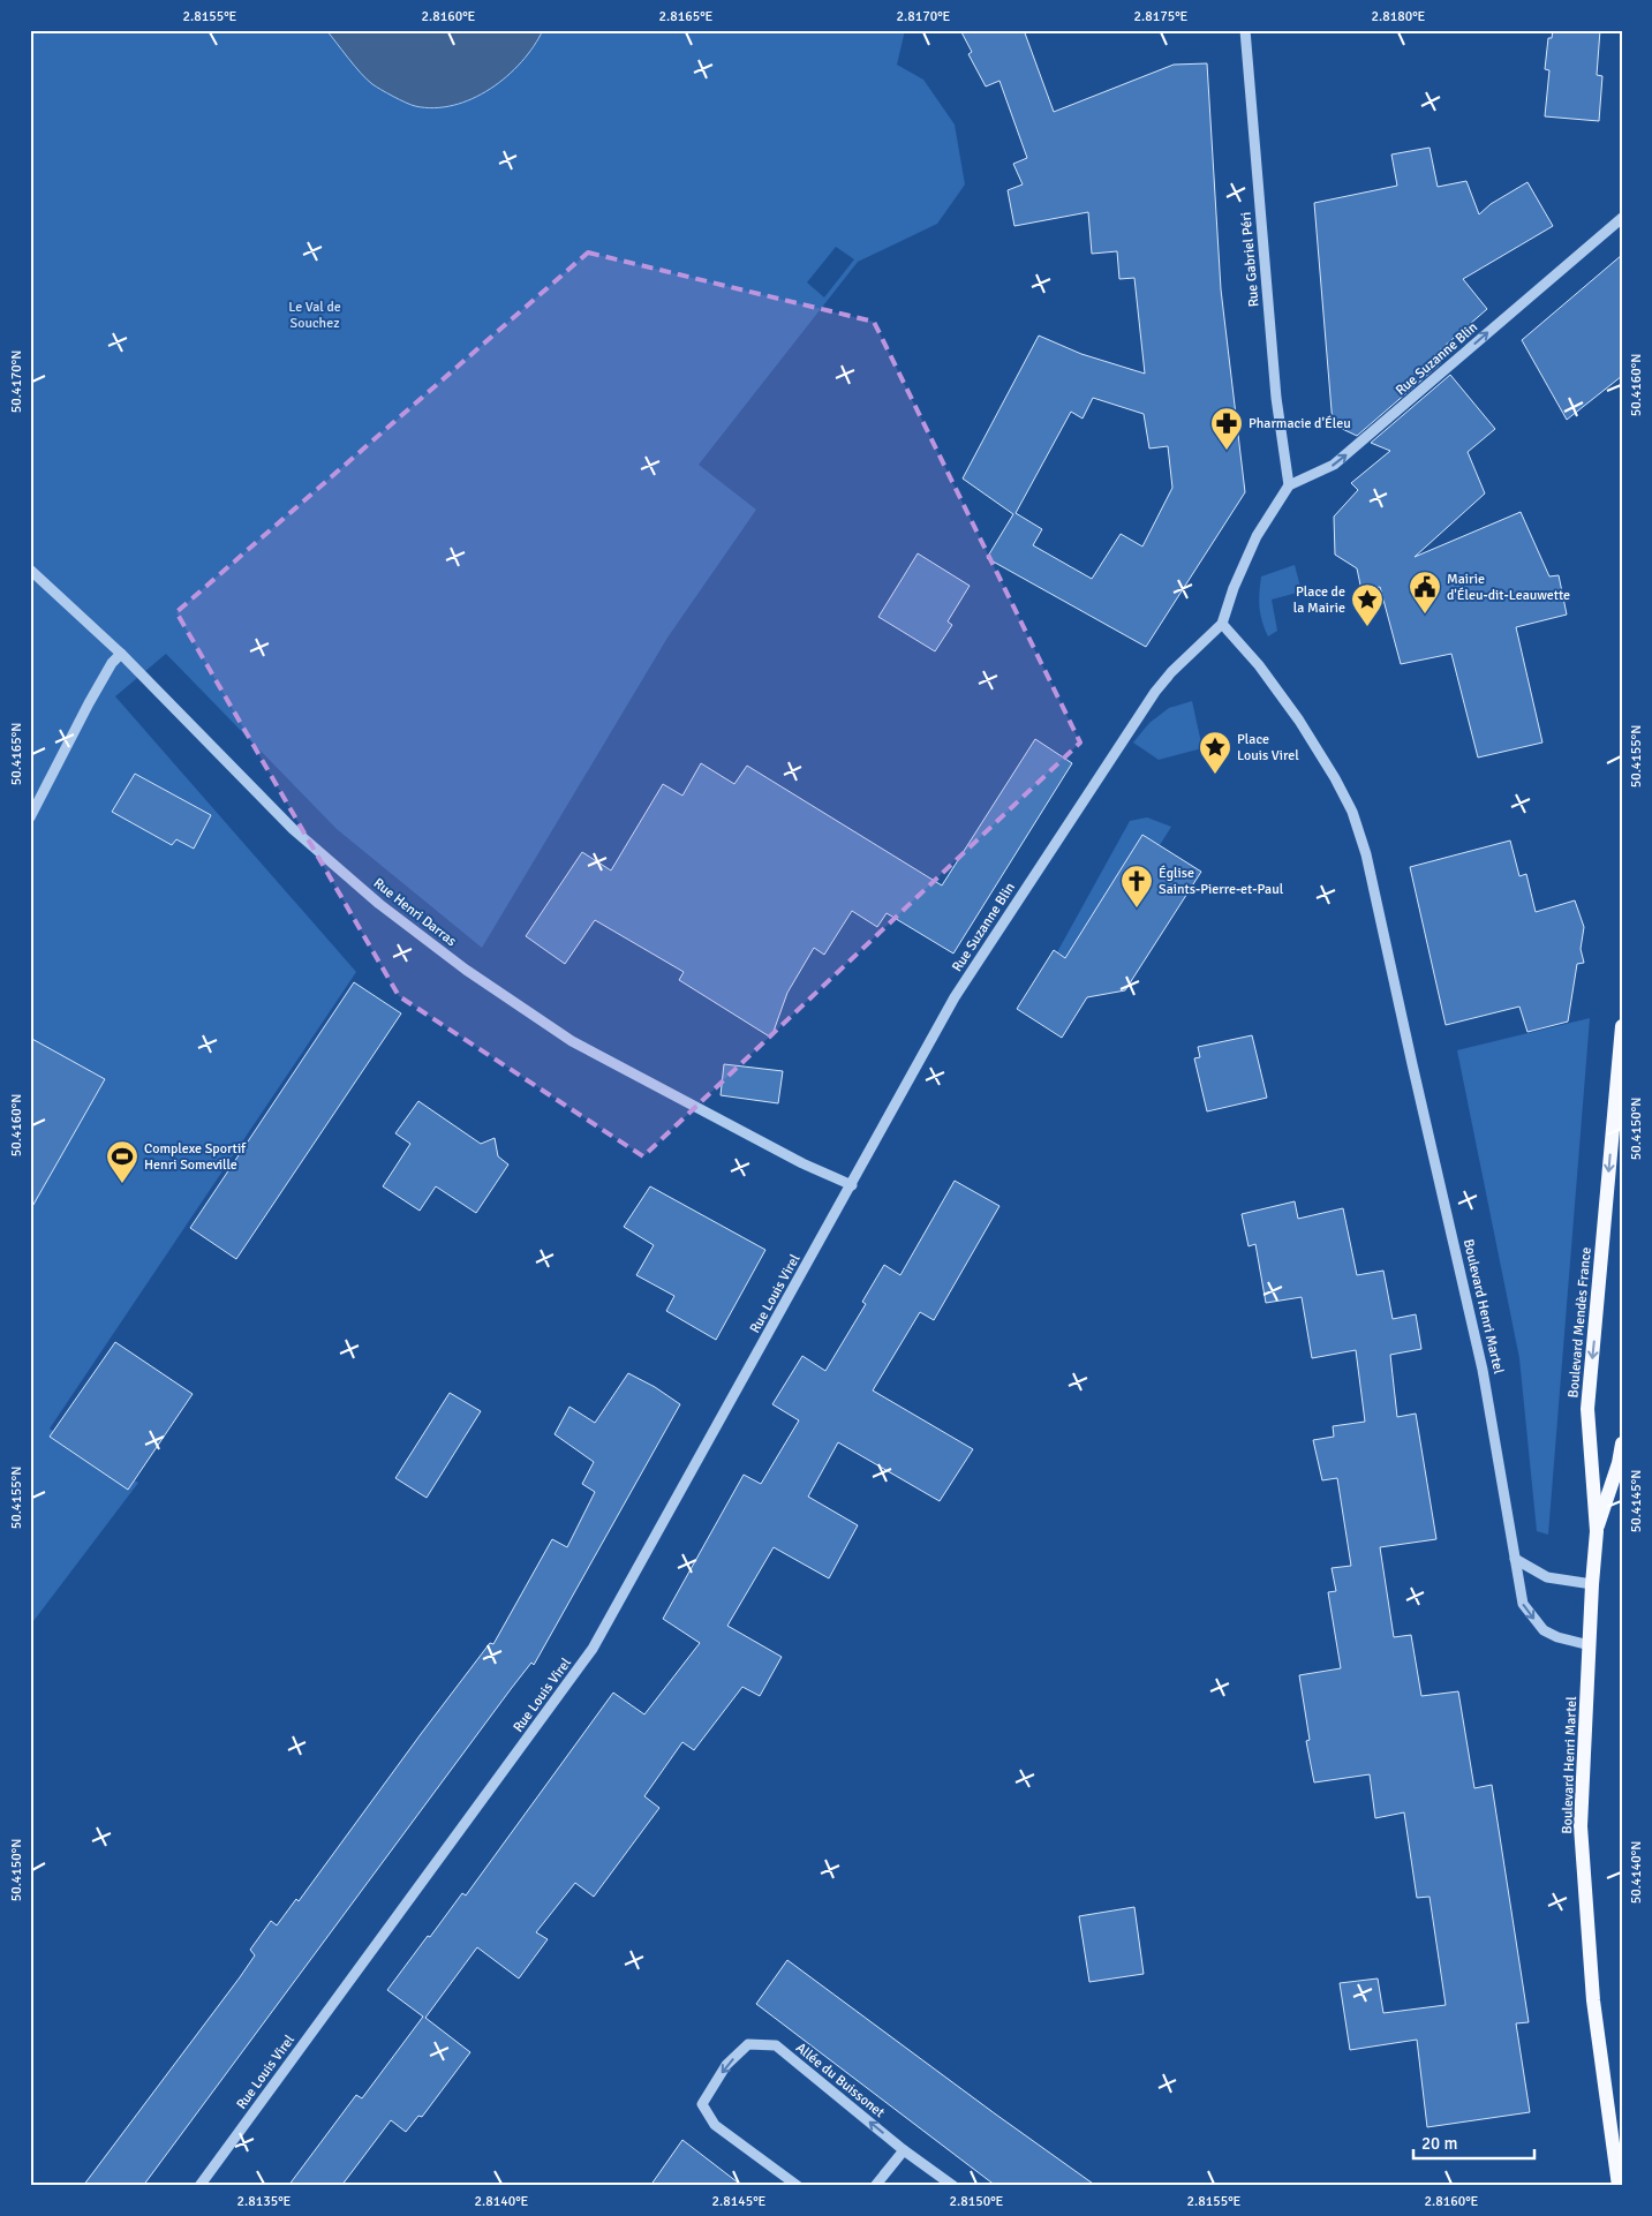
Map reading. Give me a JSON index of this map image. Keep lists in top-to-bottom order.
{
  "streets": {
    "main road": ["Boulevard Henri Martel", "Boulevard Mendès France"],
    "street": [
      "Rue Gabriel Péri",
      "Rue Suzanne Blin",
      "Rue Henri Darras",
      "Rue Louis Virel",
      "Allée du Buissonet"
    ]
  },
  "crossings": [
    ["Rue Gabriel Péri", "Rue Suzanne Blin"],
    ["Rue Suzanne Blin", "Rue Henri Darras"],
    ["Rue Suzanne Blin", "Rue Louis Virel"],
    ["Rue Suzanne Blin", "Boulevard Henri Martel"],
    ["Rue Henri Darras", "Rue Louis Virel"]
  ],
  "one_way": ["Rue Suzanne Blin", "Boulevard Mendès France"],
  "parks": ["Le Val de Souchez"],
  "places": {
    "pharmacy": ["Pharmacie d'Éleu"],
    "public building": ["Mairie d'Éleu-dit-Leauwette"],
    "place": ["Place de la Mairie", "Place Louis Virel"],
    "church": ["Église Saints-Pierre-et-Paul"],
    "sports": ["Complexe Sportif Henri Someville"]
  },
  "scale_bar": "20 m",
  "coordinates": [
    "2.8155°E",
    "2.8160°E",
    "2.8165°E",
    "2.8170°E",
    "2.8175°E",
    "2.8180°E",
    "50.4170°N",
    "50.4160°N",
    "50.4165°N",
    "50.4155°N",
    "50.4150°N",
    "50.4145°N",
    "50.4140°N",
    "2.8135°E",
    "2.8140°E",
    "2.8145°E",
    "2.8150°E"
  ]
}
